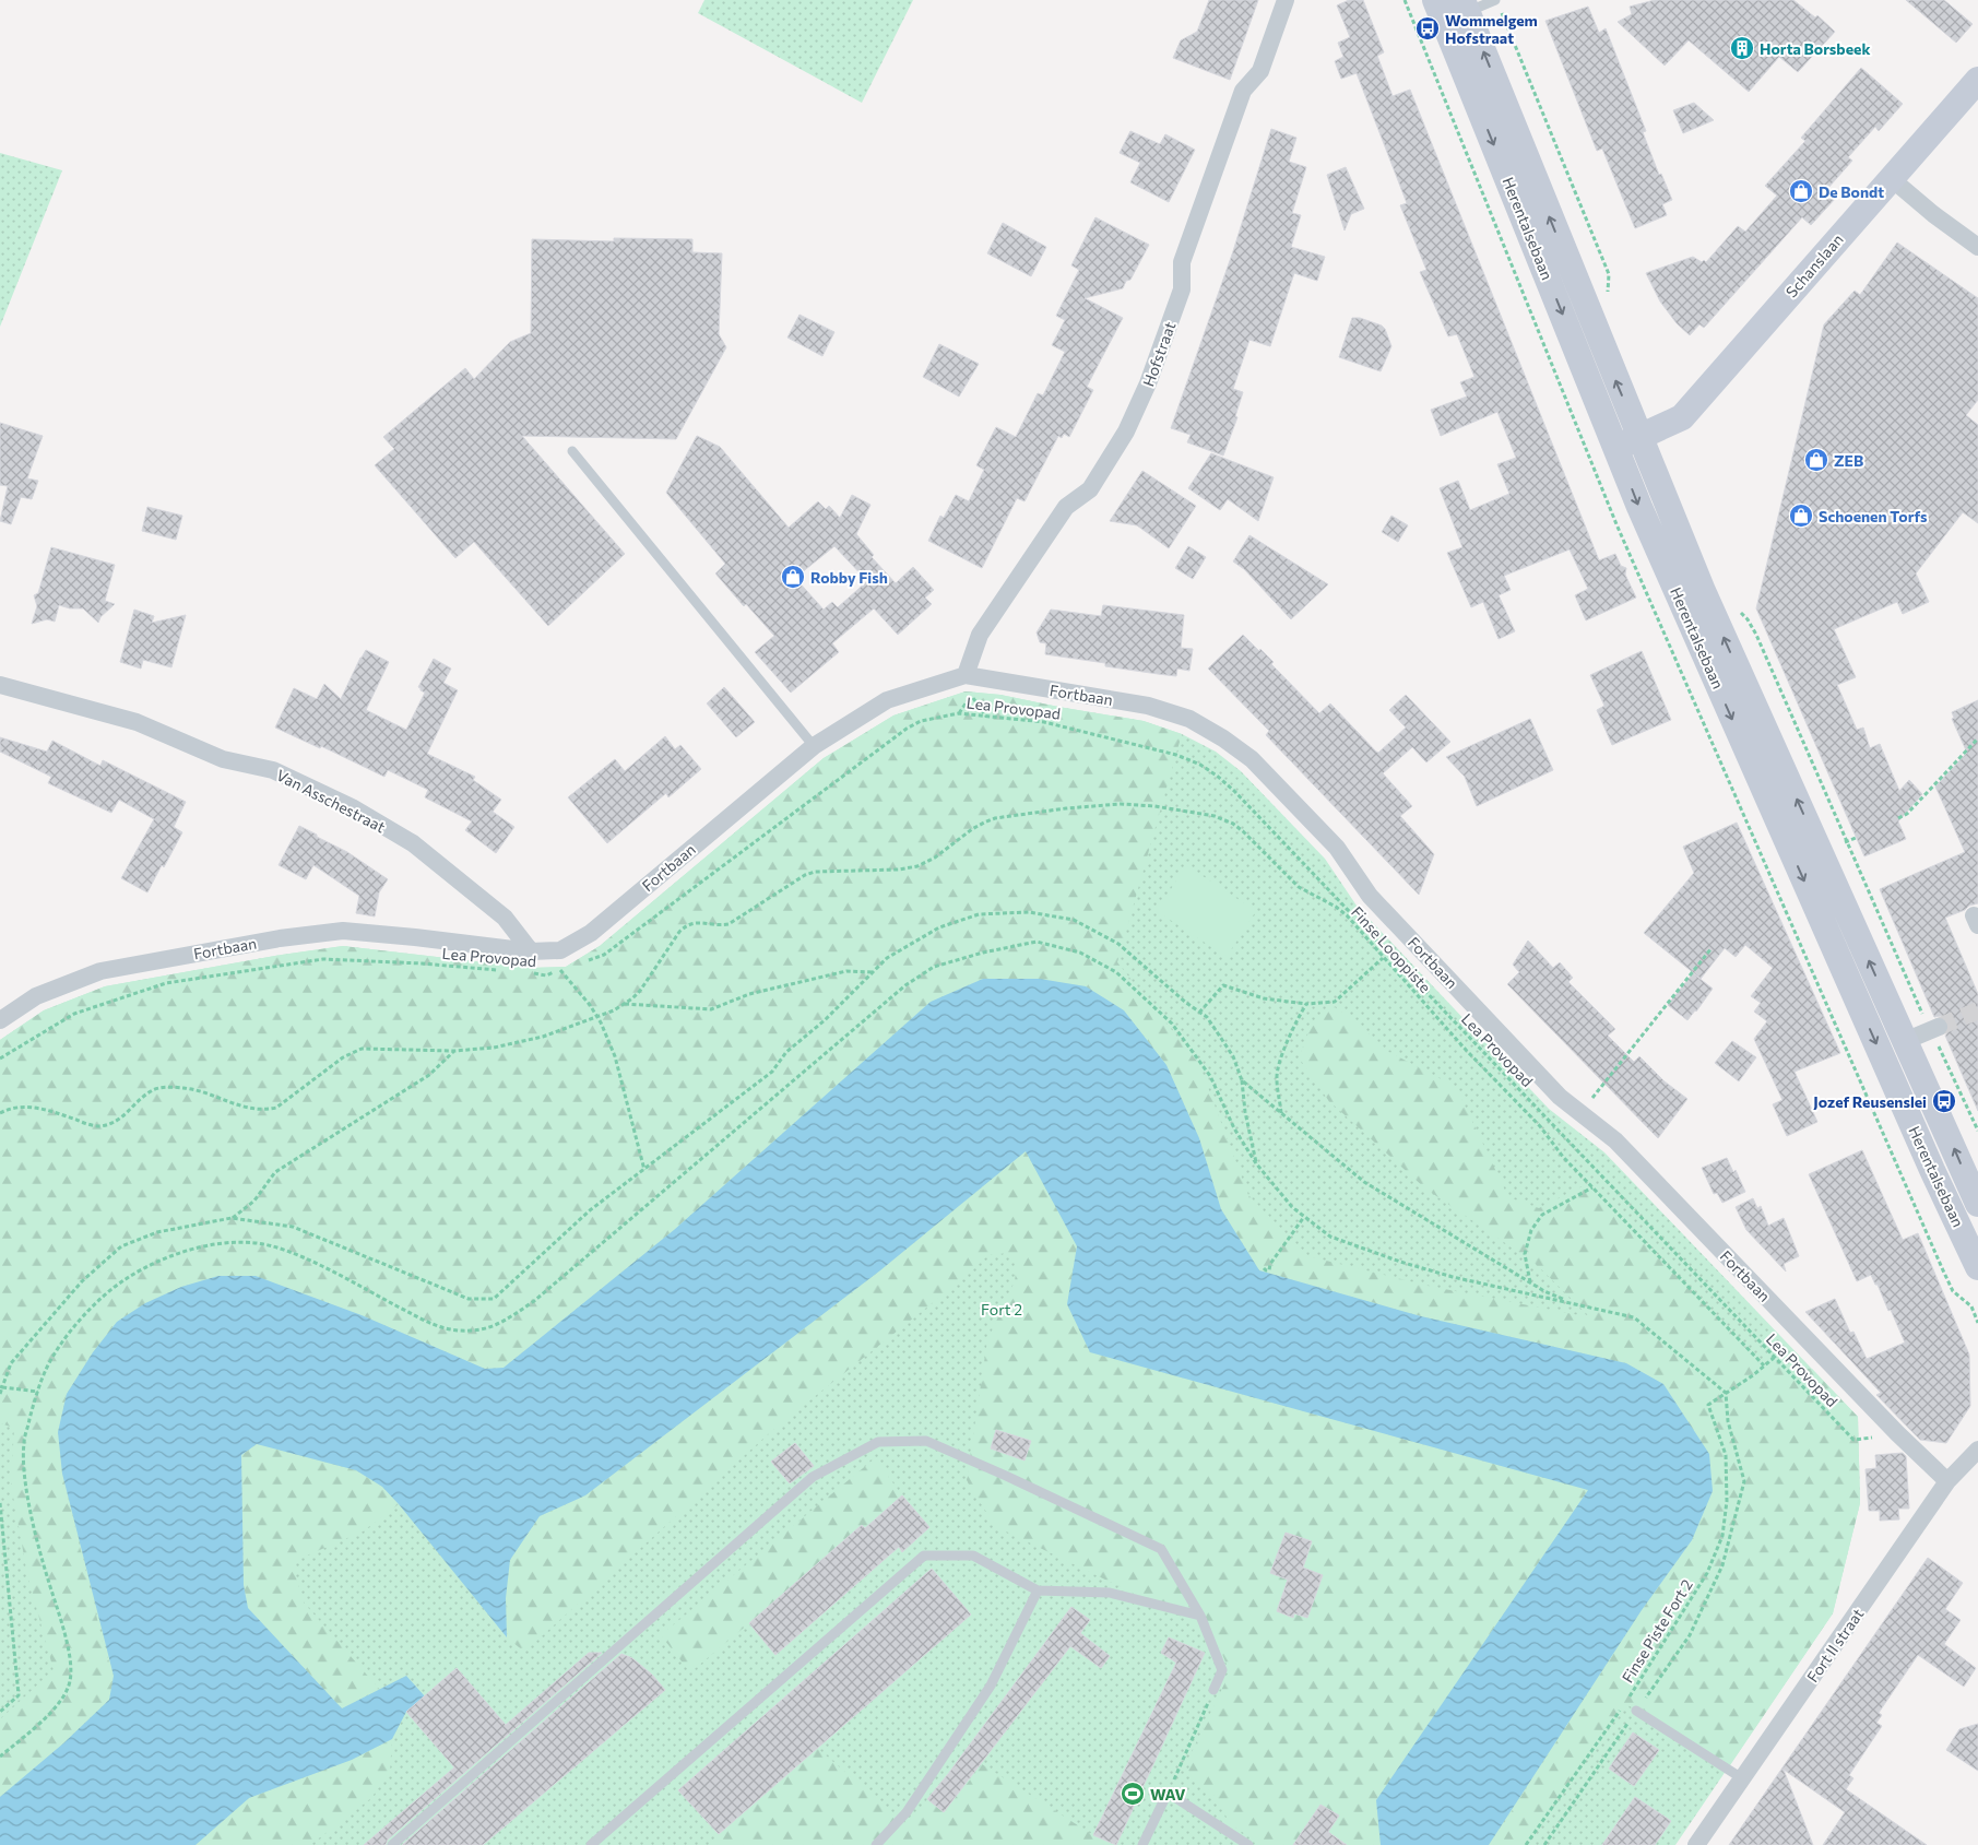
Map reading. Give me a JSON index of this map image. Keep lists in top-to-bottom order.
{
  "streets": {
    "main road": ["Herentalsebaan", "Schanslaan"],
    "street": [
      "Hofstraat",
      "Fortbaan",
      "Van Asschestraat",
      "Fort II straat"
    ],
    "path": ["Lea Provopad", "Finse Looppiste", "Finse Piste Fort 2"]
  },
  "crossings": [
    ["Herentalsebaan", "Schanslaan"],
    ["Hofstraat", "Fortbaan"],
    ["Fortbaan", "Lea Provopad"],
    ["Fortbaan", "Van Asschestraat"],
    ["Fortbaan", "Fort II straat"]
  ],
  "parks": ["Fort 2"],
  "places": {
    "bus stop": ["Wommelgem Hofstraat", "Jozef Reusenslei"],
    "building": ["Horta Borsbeek"],
    "shop": [
      "De Bondt",
      "ZEB",
      "Schoenen Torfs",
      "Robby Fish"
    ],
    "sports": ["WAV"]
  }
}
